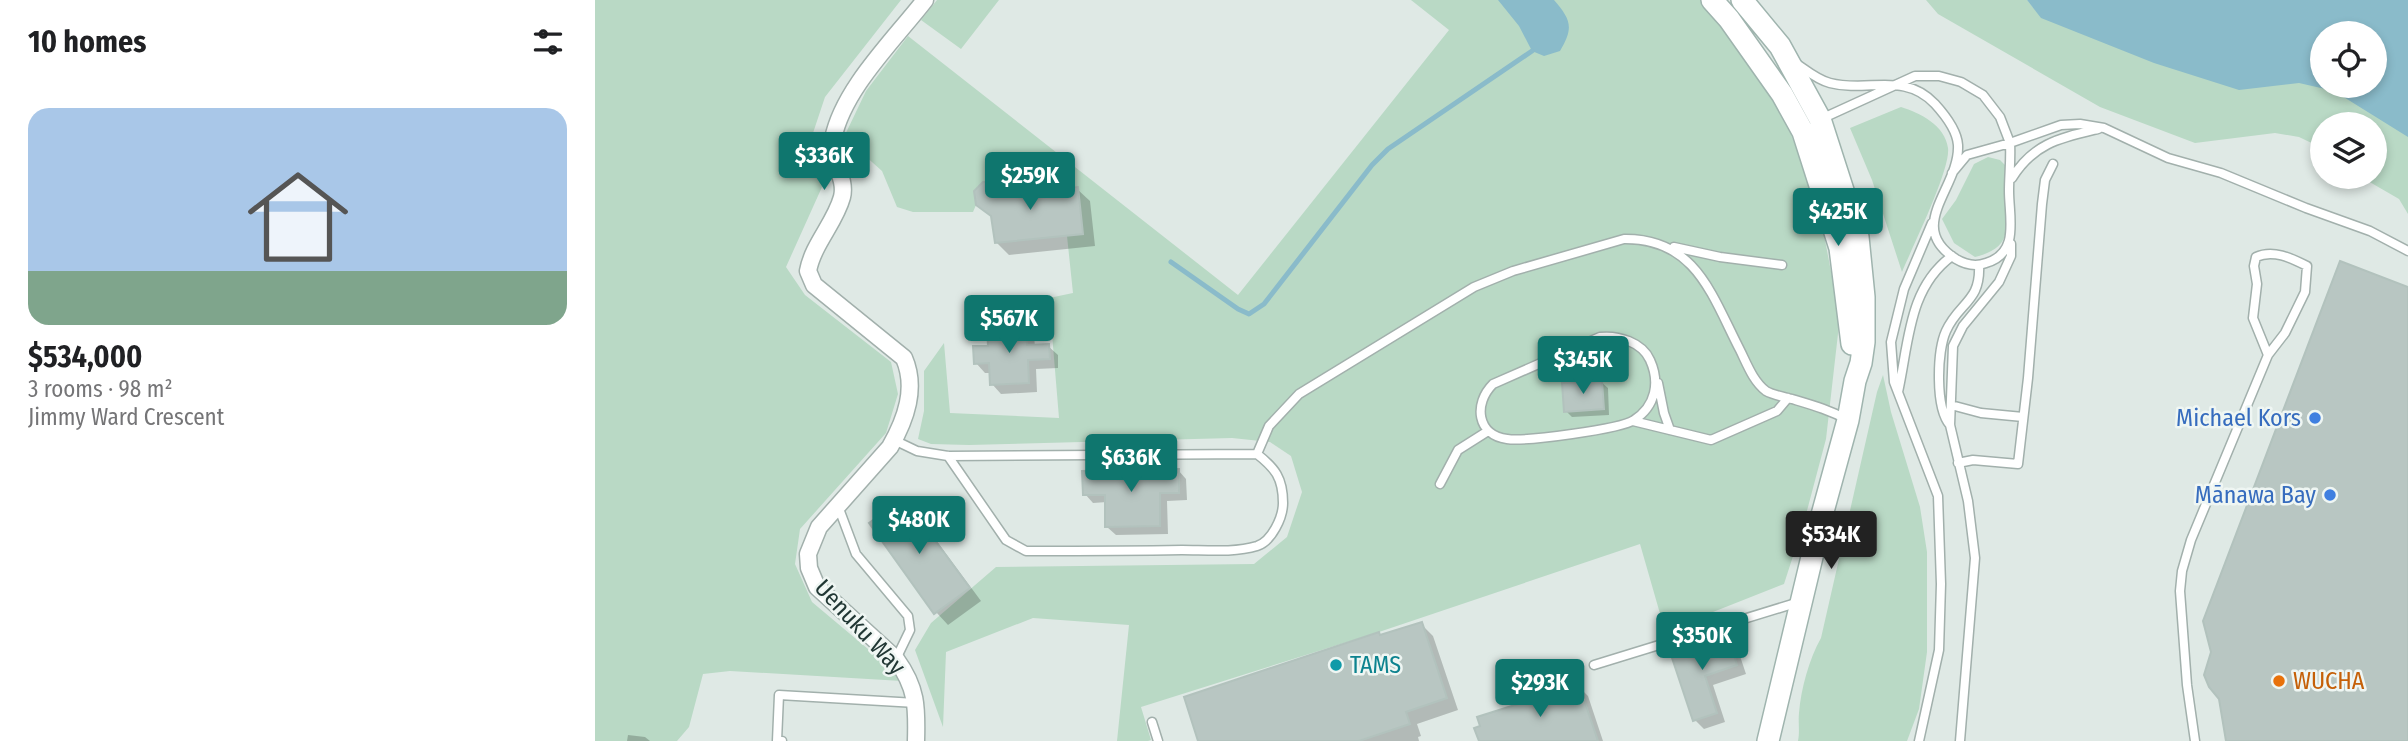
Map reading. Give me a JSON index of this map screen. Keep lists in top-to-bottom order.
{
  "streets": {
    "street": ["Uenuku Way"]
  },
  "places": [
    "Michael Kors",
    "Mānawa Bay",
    "TAMS",
    "WUCHA"
  ],
  "page": {
    "heading": "10 homes",
    "list": [
      {
        "name": "$534,000",
        "note": "3 rooms · 98 m² · Jimmy Ward Crescent"
      }
    ],
    "price": [
      "$336K",
      "$259K",
      "$425K",
      "$567K",
      "$345K",
      "$636K",
      "$480K",
      "$534K",
      "$350K",
      "$293K"
    ]
  }
}
